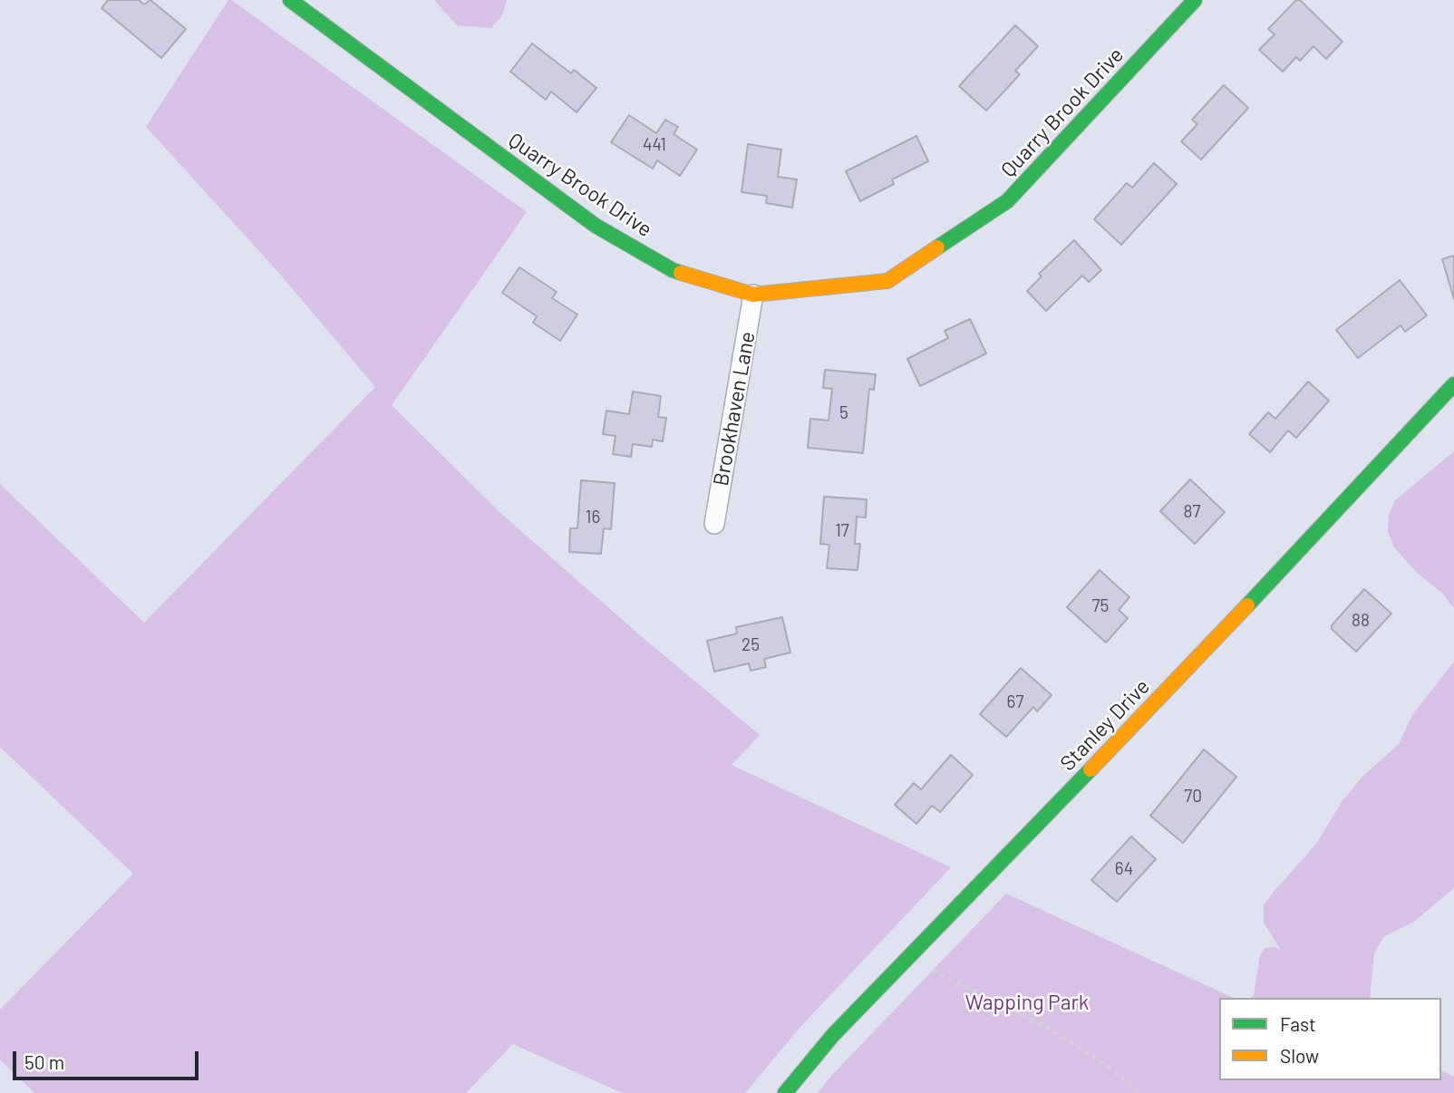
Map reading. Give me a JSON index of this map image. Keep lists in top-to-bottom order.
{
  "streets": {
    "street": ["Quarry Brook Drive", "Brookhaven Lane", "Stanley Drive"]
  },
  "crossings": [
    ["Quarry Brook Drive", "Brookhaven Lane"]
  ],
  "parks": ["Wapping Park"],
  "house_numbers": [
    "441",
    "5",
    "87",
    "16",
    "17",
    "75",
    "88",
    "25",
    "67",
    "70",
    "64"
  ],
  "legend": ["Fast", "Slow"],
  "scale_bar": "50 m"
}
